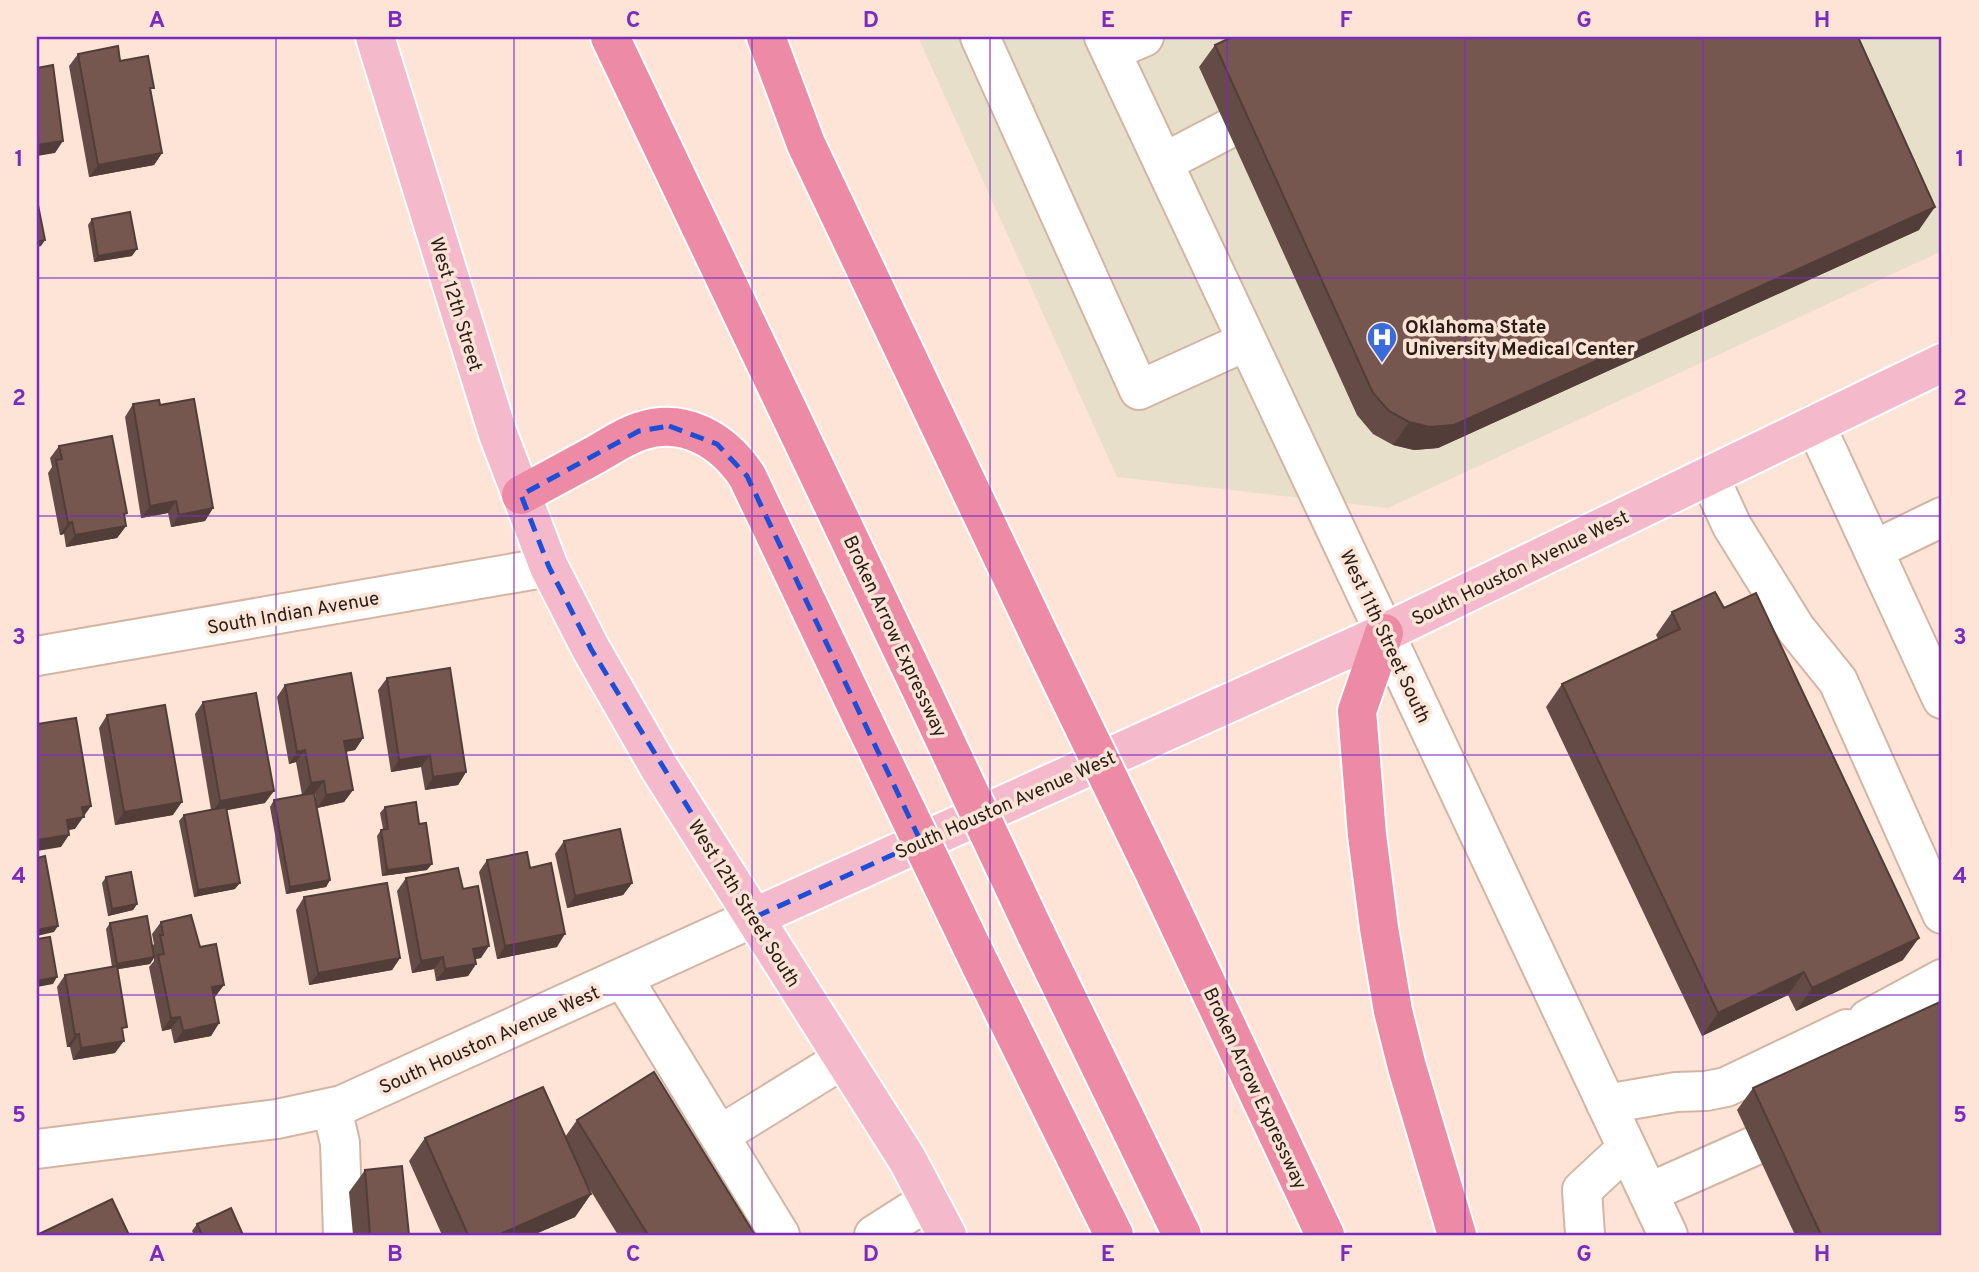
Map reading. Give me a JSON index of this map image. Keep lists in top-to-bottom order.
{
  "streets": {
    "highway": ["Broken Arrow Expressway"],
    "main road": ["West 12th Street", "South Houston Avenue West", "West 12th Street South"],
    "street": ["South Indian Avenue", "West 11th Street South"]
  },
  "crossings": [
    ["West 12th Street", "South Indian Avenue"],
    ["West 12th Street", "West 12th Street South"],
    ["South Houston Avenue West", "West 11th Street South"],
    ["South Houston Avenue West", "West 12th Street South"],
    ["South Indian Avenue", "West 12th Street South"]
  ],
  "places": {
    "hospital": ["Oklahoma State University Medical Center"]
  },
  "grid": {
    "columns": [
      "A",
      "B",
      "C",
      "D",
      "E",
      "F",
      "G",
      "H"
    ],
    "rows": [
      "1",
      "2",
      "3",
      "4",
      "5"
    ]
  }
}
